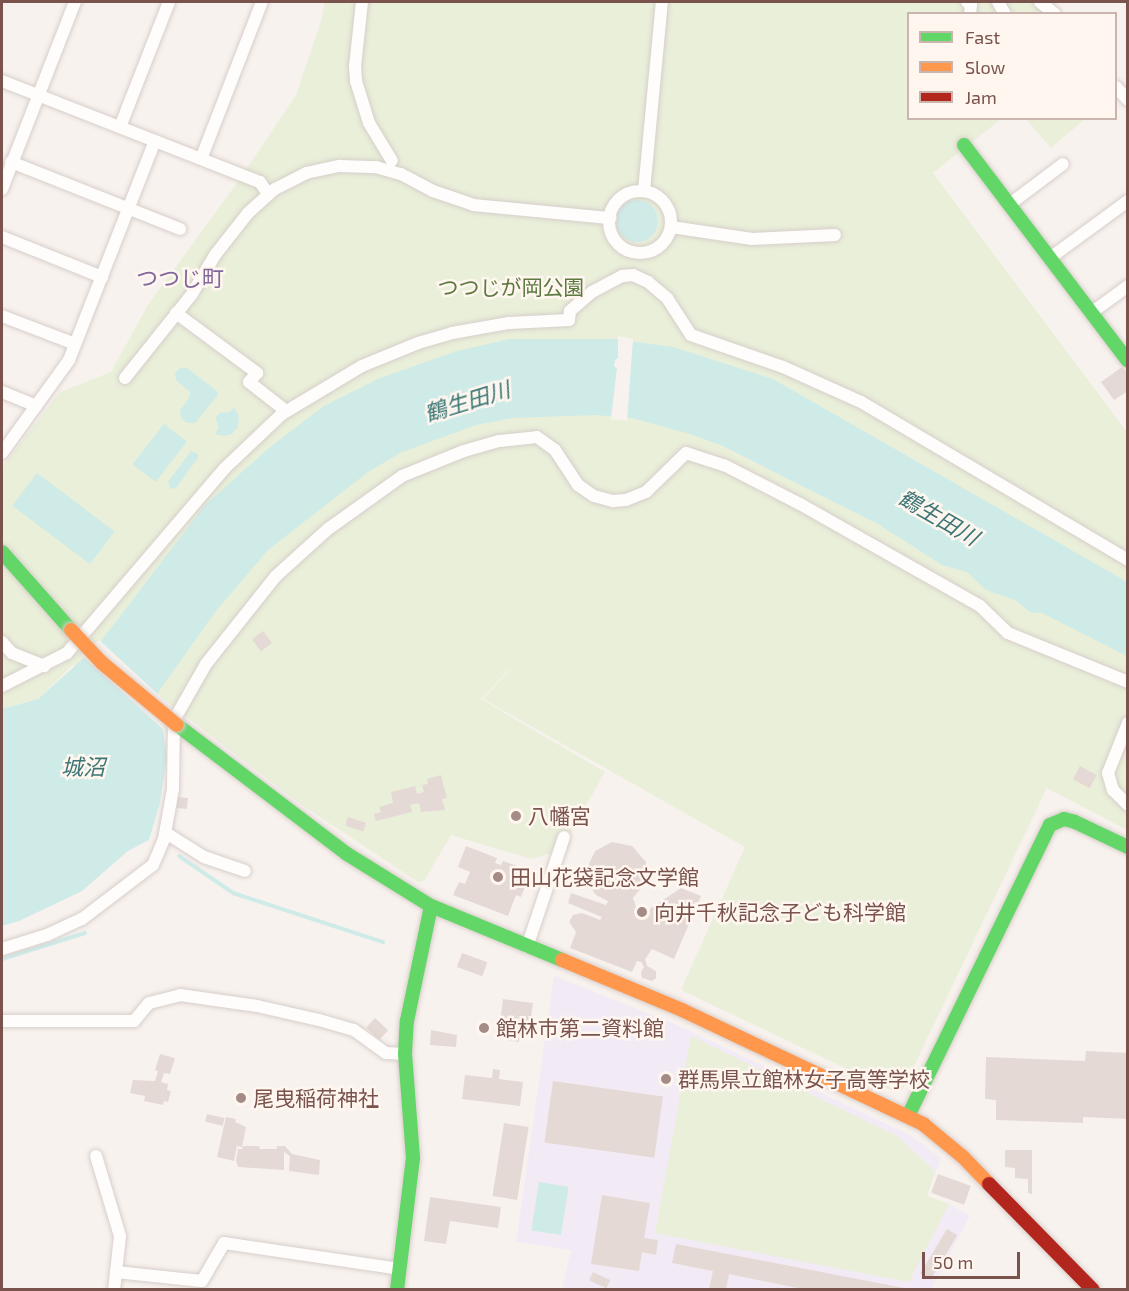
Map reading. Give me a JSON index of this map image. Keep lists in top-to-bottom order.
{
  "districts": ["つつじ町"],
  "water": ["鶴生田川", "城沼"],
  "parks": ["つつじが岡公園"],
  "places": [
    "八幡宮",
    "田山花袋記念文学館",
    "向井千秋記念子ども科学館",
    "館林市第二資料館",
    "群馬県立館林女子高等学校",
    "尾曳稲荷神社"
  ],
  "legend": ["Fast", "Slow", "Jam"],
  "scale_bar": "50 m"
}
